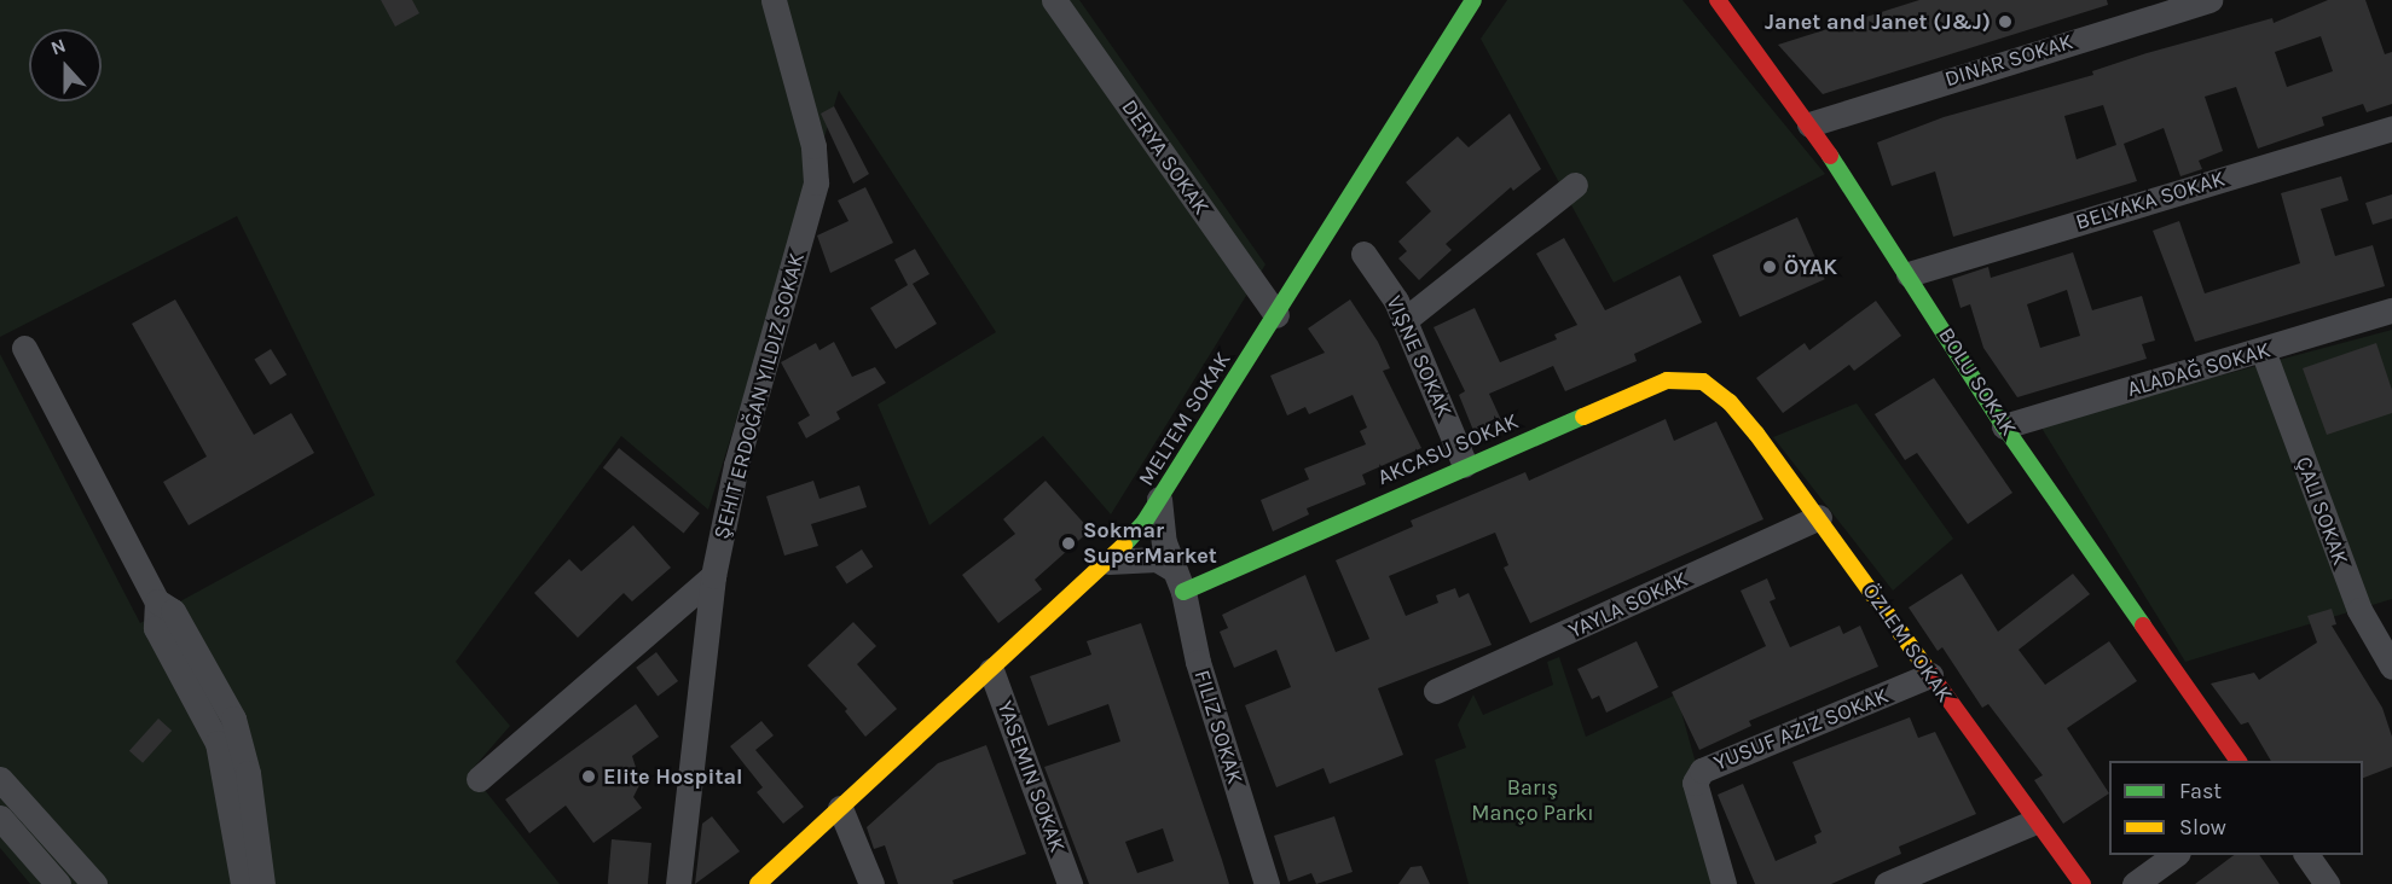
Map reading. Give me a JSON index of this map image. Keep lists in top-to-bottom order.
{
  "streets": {
    "street": [
      "DINAR SOKAK",
      "DERYA SOKAK",
      "BELYAKA SOKAK",
      "VIŞNE SOKAK",
      "ALADAĞ SOKAK",
      "BOLU SOKAK",
      "MELTEM SOKAK",
      "AKCASU SOKAK",
      "YAYLA SOKAK",
      "ÖZLEM SOKAK",
      "FILIZ SOKAK",
      "YUSUF AZIZ SOKAK"
    ]
  },
  "crossings": [
    ["DINAR SOKAK", "BOLU SOKAK"],
    ["DERYA SOKAK", "MELTEM SOKAK"],
    ["BELYAKA SOKAK", "BOLU SOKAK"],
    ["VIŞNE SOKAK", "AKCASU SOKAK"],
    ["ALADAĞ SOKAK", "BOLU SOKAK"],
    ["MELTEM SOKAK", "FILIZ SOKAK"],
    ["AKCASU SOKAK", "ÖZLEM SOKAK"],
    ["AKCASU SOKAK", "FILIZ SOKAK"],
    ["YAYLA SOKAK", "ÖZLEM SOKAK"],
    ["ÖZLEM SOKAK", "YUSUF AZIZ SOKAK"]
  ],
  "parks": ["Barış Manço Parkı"],
  "places": [
    "Janet and Janet (J&J)",
    "ÖYAK",
    "Sokmar SuperMarket",
    "Elite Hospital"
  ],
  "legend": ["Fast", "Slow"],
  "north": "top"
}
